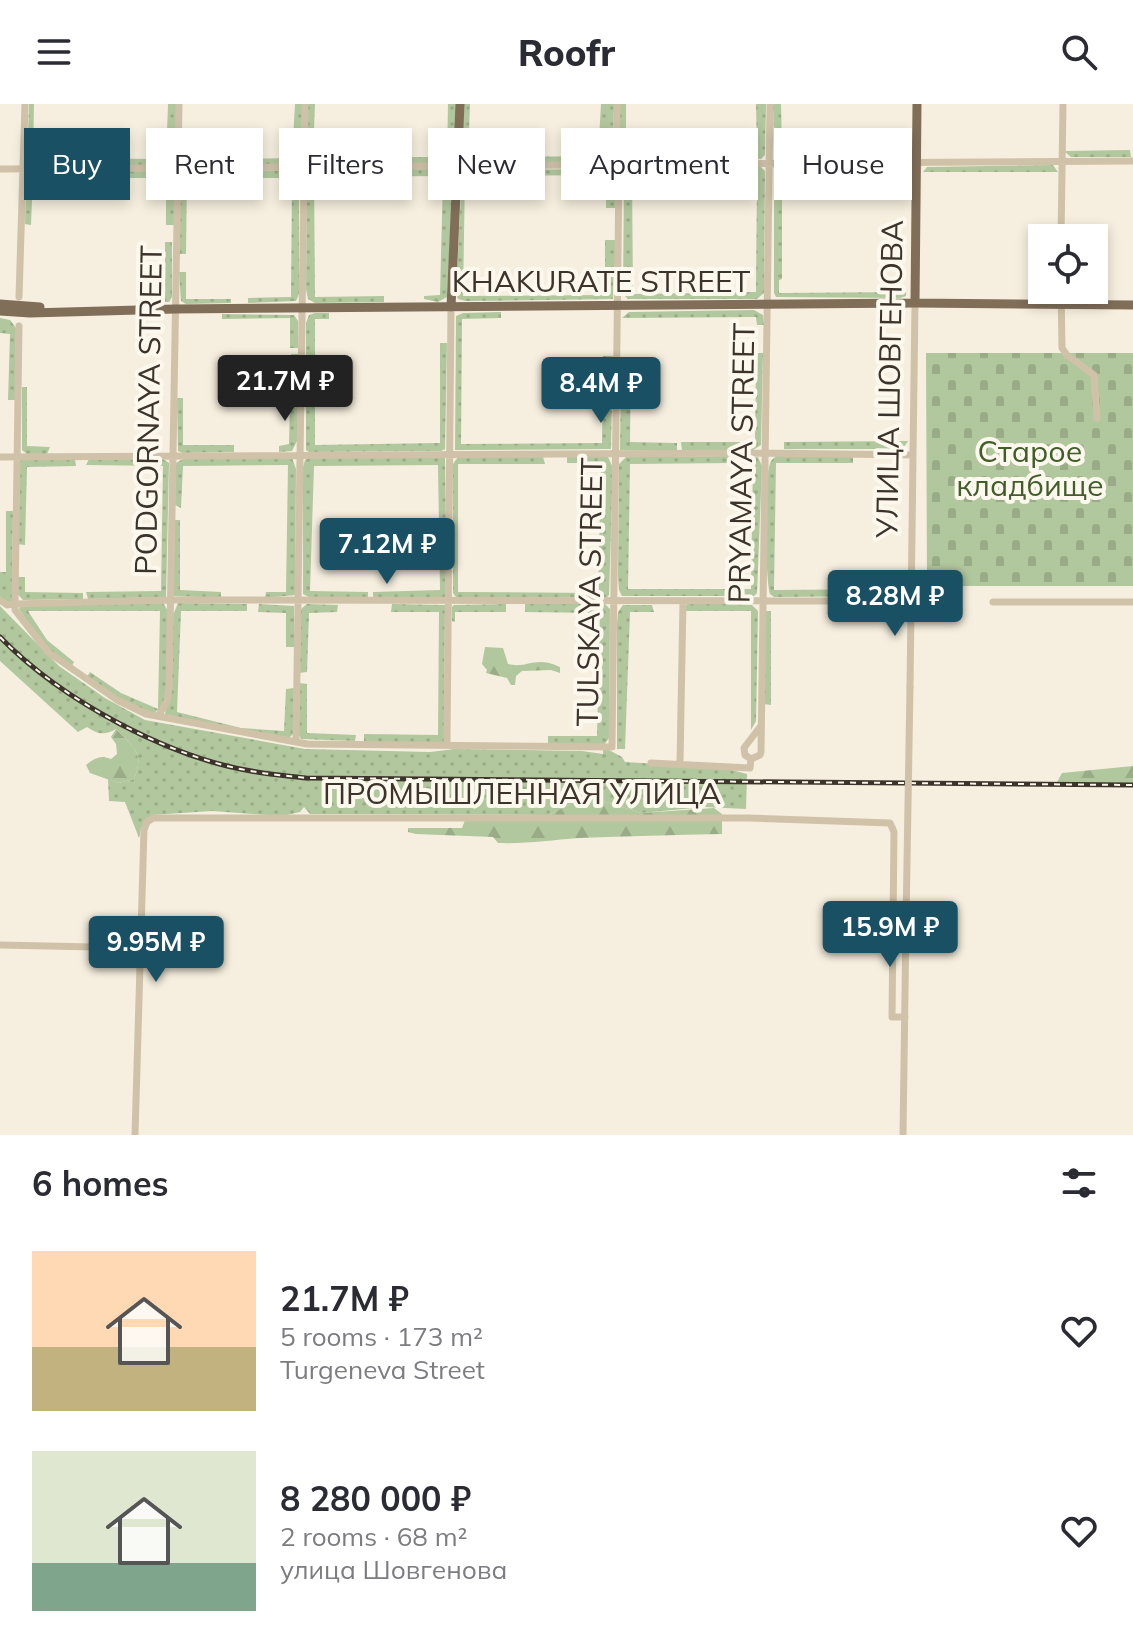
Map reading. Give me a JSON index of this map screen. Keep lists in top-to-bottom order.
{
  "streets": {
    "main road": ["KHAKURATE STREET", "УЛИЦА ШОВГЕНОВА"],
    "street": [
      "PODGORNAYA STREET",
      "PRYAMAYA STREET",
      "TULSKAYA STREET",
      "ПРОМЫШЛЕННАЯ УЛИЦА"
    ]
  },
  "crossings": [
    ["KHAKURATE STREET", "УЛИЦА ШОВГЕНОВА"],
    ["KHAKURATE STREET", "PODGORNAYA STREET"],
    ["KHAKURATE STREET", "PRYAMAYA STREET"],
    ["KHAKURATE STREET", "TULSKAYA STREET"],
    ["УЛИЦА ШОВГЕНОВА", "ПРОМЫШЛЕННАЯ УЛИЦА"]
  ],
  "parks": ["Старое кладбище"],
  "page": {
    "header": "Roofr",
    "chip": [
      "Buy",
      "Rent",
      "Filters",
      "New",
      "Apartment",
      "House"
    ],
    "price": [
      "21.7M ₽",
      "8.4M ₽",
      "7.12M ₽",
      "8.28M ₽",
      "15.9M ₽",
      "9.95M ₽"
    ],
    "heading": "6 homes",
    "list": [
      {
        "name": "21.7M ₽",
        "note": "5 rooms · 173 m² · Turgeneva Street"
      },
      {
        "name": "8 280 000 ₽",
        "note": "2 rooms · 68 m² · улица Шовгенова"
      }
    ]
  }
}
